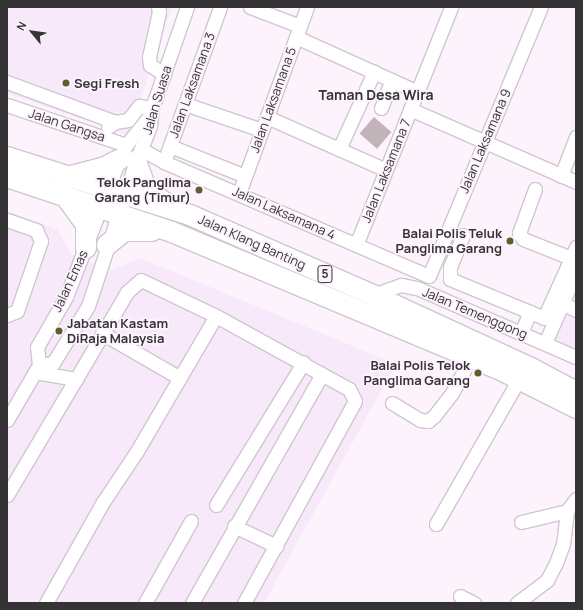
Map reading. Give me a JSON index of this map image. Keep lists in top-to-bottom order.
{
  "streets": {
    "highway": ["Jalan Klang Banting", "5"],
    "street": [
      "Jalan Laksamana 3",
      "Jalan Suasa",
      "Jalan Laksamana 5",
      "Jalan Gangsa",
      "Jalan Laksamana 9",
      "Jalan Laksamana 7",
      "Jalan Laksamana 4",
      "Jalan Emas",
      "Jalan Temenggong"
    ]
  },
  "crossings": [
    ["Jalan Laksamana 3", "Jalan Laksamana 4"],
    ["Jalan Suasa", "Jalan Gangsa"],
    ["Jalan Suasa", "Jalan Laksamana 4"],
    ["Jalan Suasa", "Jalan Klang Banting"],
    ["Jalan Laksamana 5", "Jalan Laksamana 4"],
    ["Jalan Gangsa", "Jalan Laksamana 4"],
    ["Jalan Laksamana 9", "Jalan Laksamana 4"],
    ["Jalan Laksamana 7", "Jalan Laksamana 4"],
    ["Jalan Klang Banting", "Jalan Emas"],
    ["Jalan Klang Banting", "Jalan Temenggong"]
  ],
  "districts": ["Taman Desa Wira"],
  "places": [
    "Segi Fresh",
    "Telok Panglima Garang (Timur)",
    "Balai Polis Teluk Panglima Garang",
    "Jabatan Kastam DiRaja Malaysia",
    "Balai Polis Telok Panglima Garang"
  ],
  "north": "top left"
}
